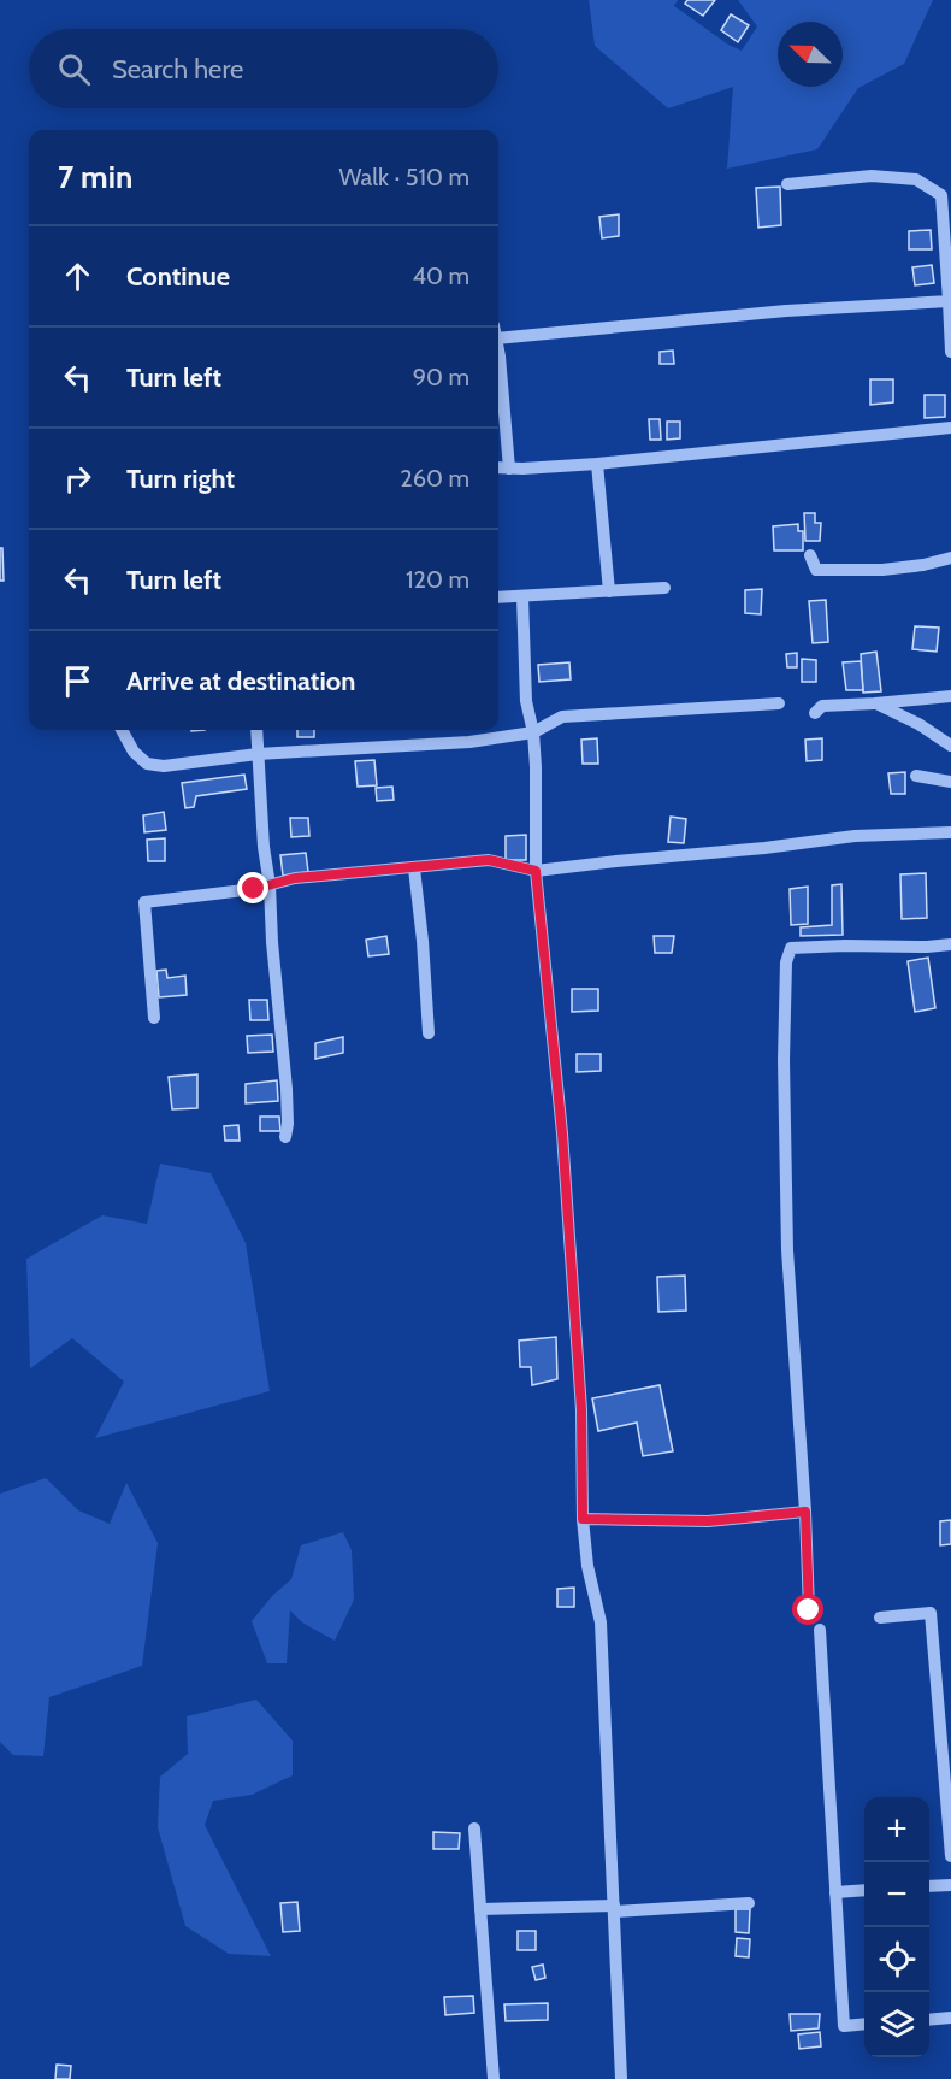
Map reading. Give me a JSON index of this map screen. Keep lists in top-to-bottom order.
{
  "north": "top left",
  "page": {
    "search": "Search here",
    "heading": ["7 min", "Walk · 510 m"],
    "list": [
      ["Continue", "40 m"],
      ["Turn left", "90 m"],
      ["Turn right", "260 m"],
      ["Turn left", "120 m"],
      "Arrive at destination"
    ],
    "map_buttons": ["+", "−"]
  }
}
